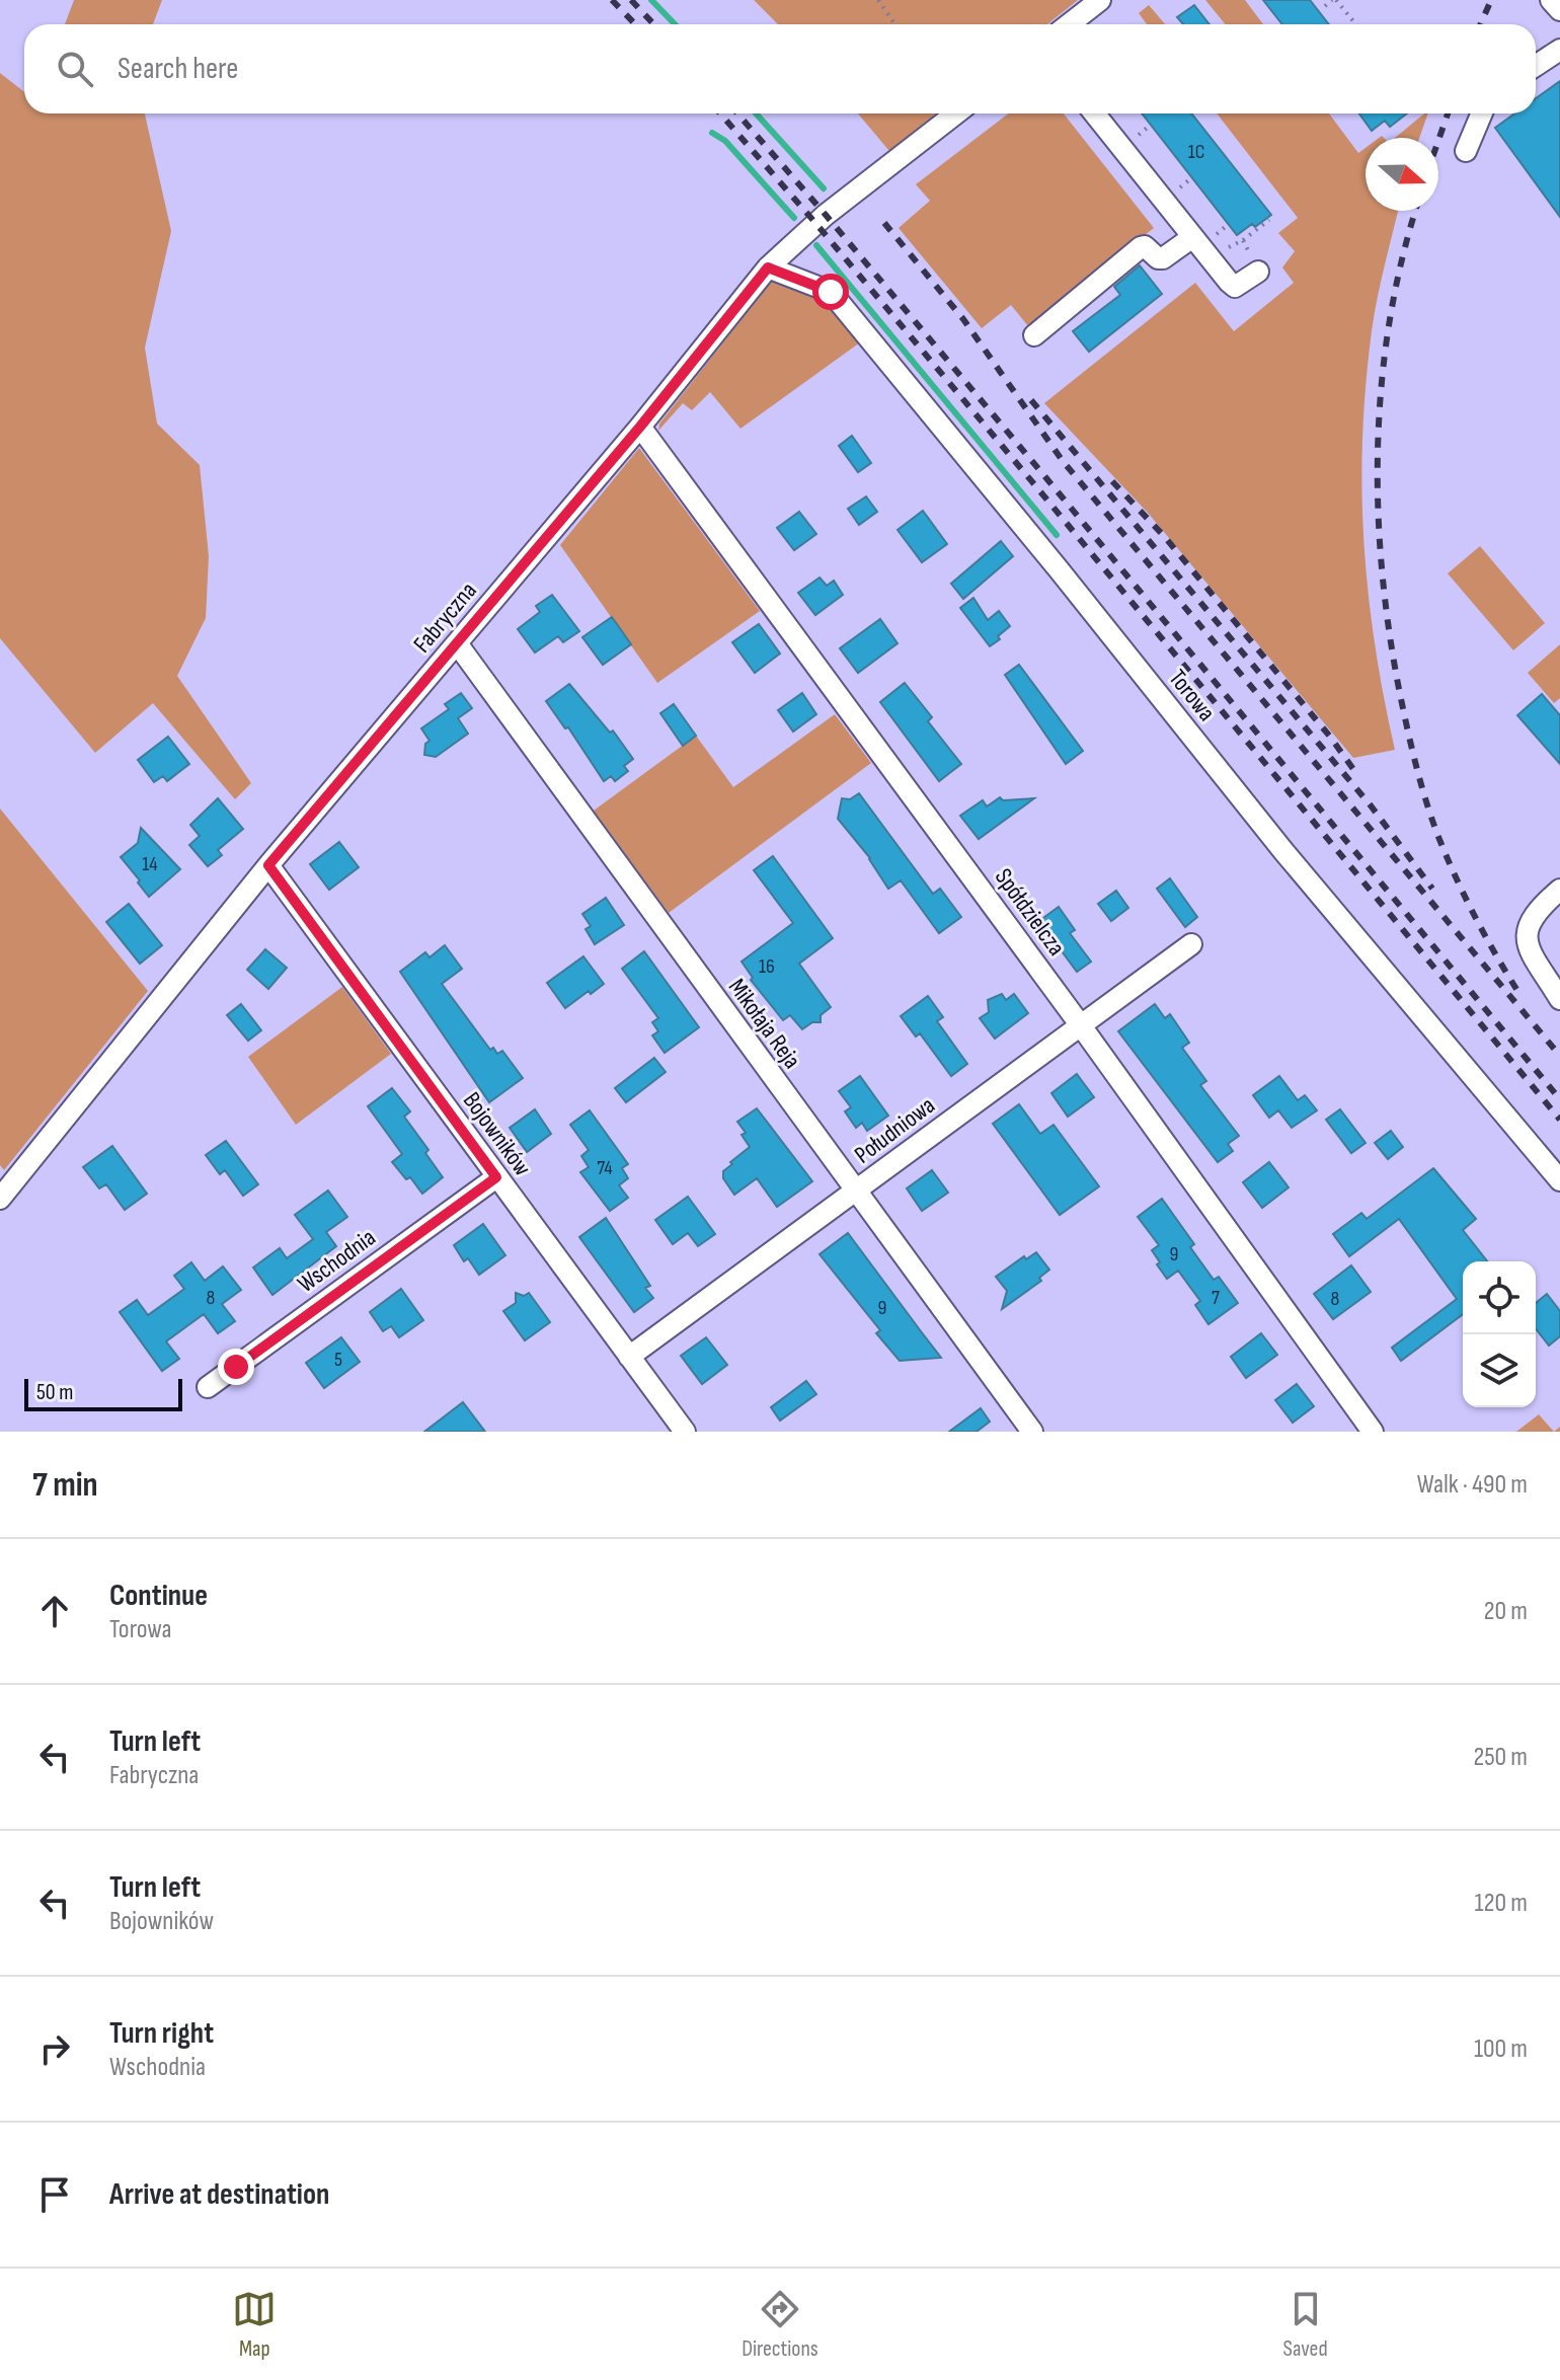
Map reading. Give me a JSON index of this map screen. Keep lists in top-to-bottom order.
{
  "streets": {
    "street": [
      "Fabryczna",
      "Torowa",
      "Spółdzielcza",
      "Mikołaja Reja",
      "Południowa",
      "Bojowników",
      "Wschodnia"
    ]
  },
  "crossings": [
    ["Fabryczna", "Torowa"],
    ["Fabryczna", "Spółdzielcza"],
    ["Fabryczna", "Mikołaja Reja"],
    ["Fabryczna", "Bojowników"],
    ["Spółdzielcza", "Południowa"],
    ["Mikołaja Reja", "Południowa"],
    ["Południowa", "Bojowników"],
    ["Bojowników", "Wschodnia"]
  ],
  "house_numbers": [
    "1C",
    "14",
    "16",
    "74",
    "9",
    "8",
    "7",
    "8",
    "9",
    "5"
  ],
  "scale_bar": "50 m",
  "north": "right",
  "page": {
    "search": "Search here",
    "scale": "50 m",
    "heading": ["7 min", "Walk · 490 m"],
    "list": [
      ["Continue", "Torowa", "20 m"],
      ["Turn left", "Fabryczna", "250 m"],
      ["Turn left", "Bojowników", "120 m"],
      ["Turn right", "Wschodnia", "100 m"],
      "Arrive at destination"
    ],
    "nav": ["Map", "Directions", "Saved"]
  }
}
